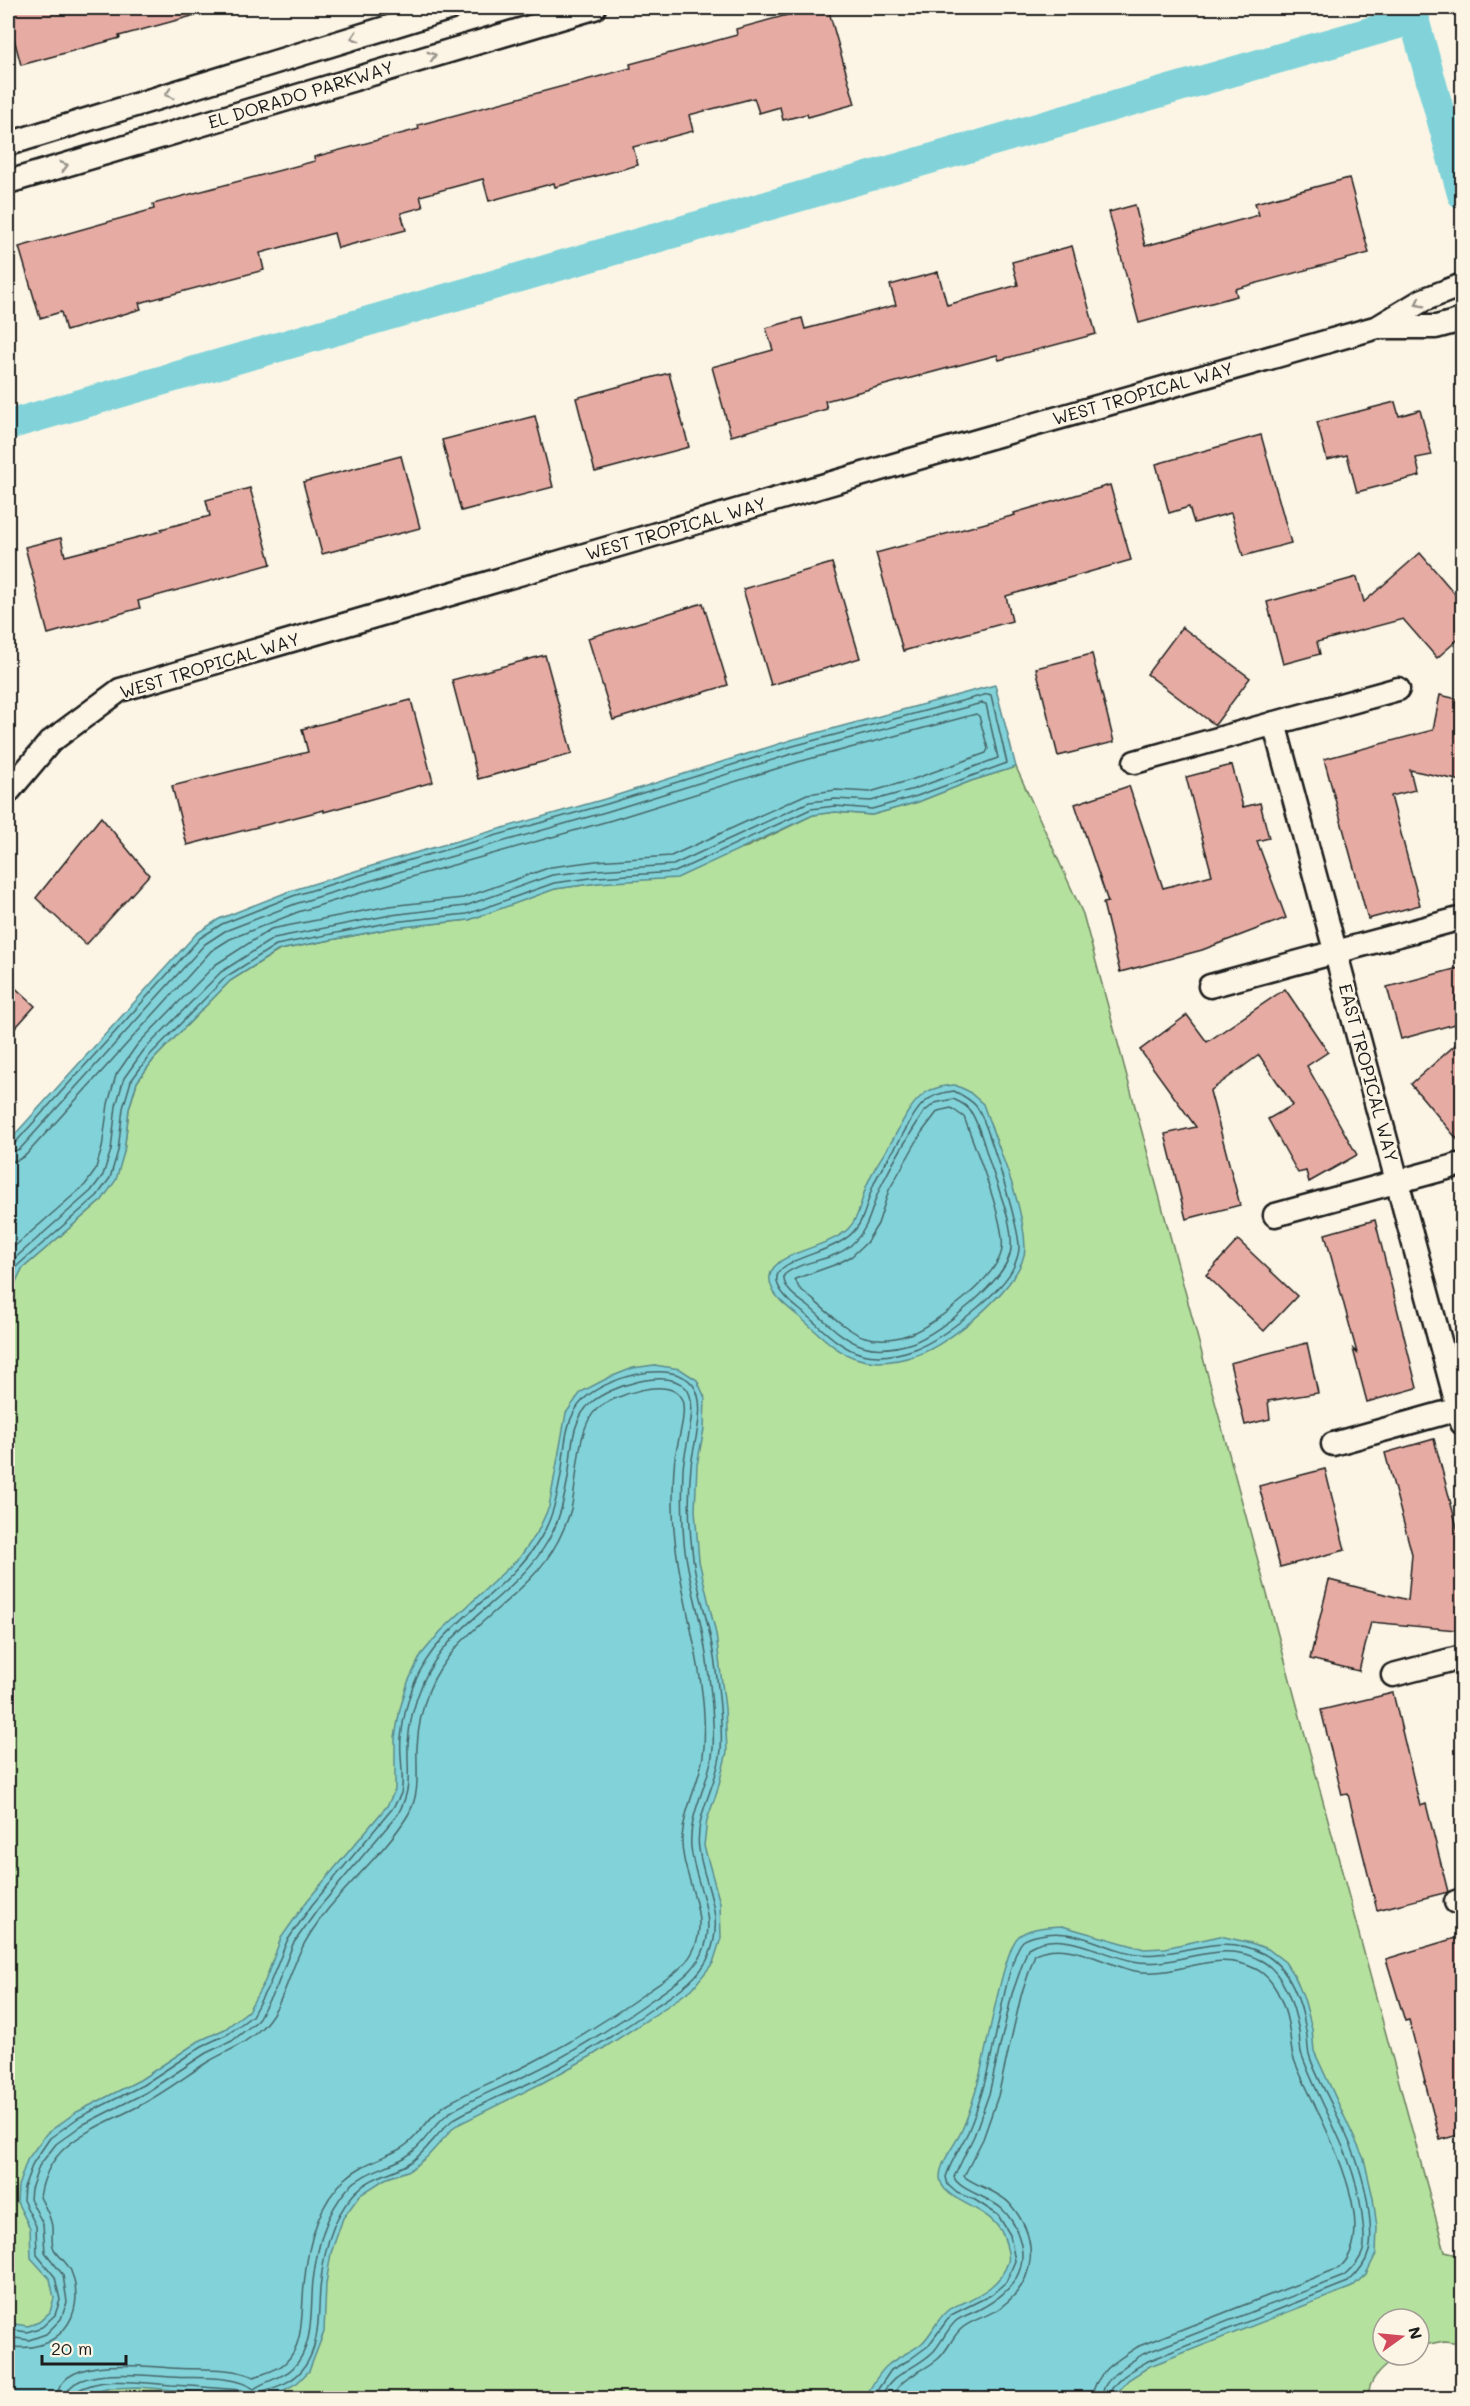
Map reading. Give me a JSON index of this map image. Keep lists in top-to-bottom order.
{
  "streets": {
    "street": ["EL DORADO PARKWAY", "WEST TROPICAL WAY", "EAST TROPICAL WAY"]
  },
  "scale_bar": "20 m",
  "north": "right"
}
